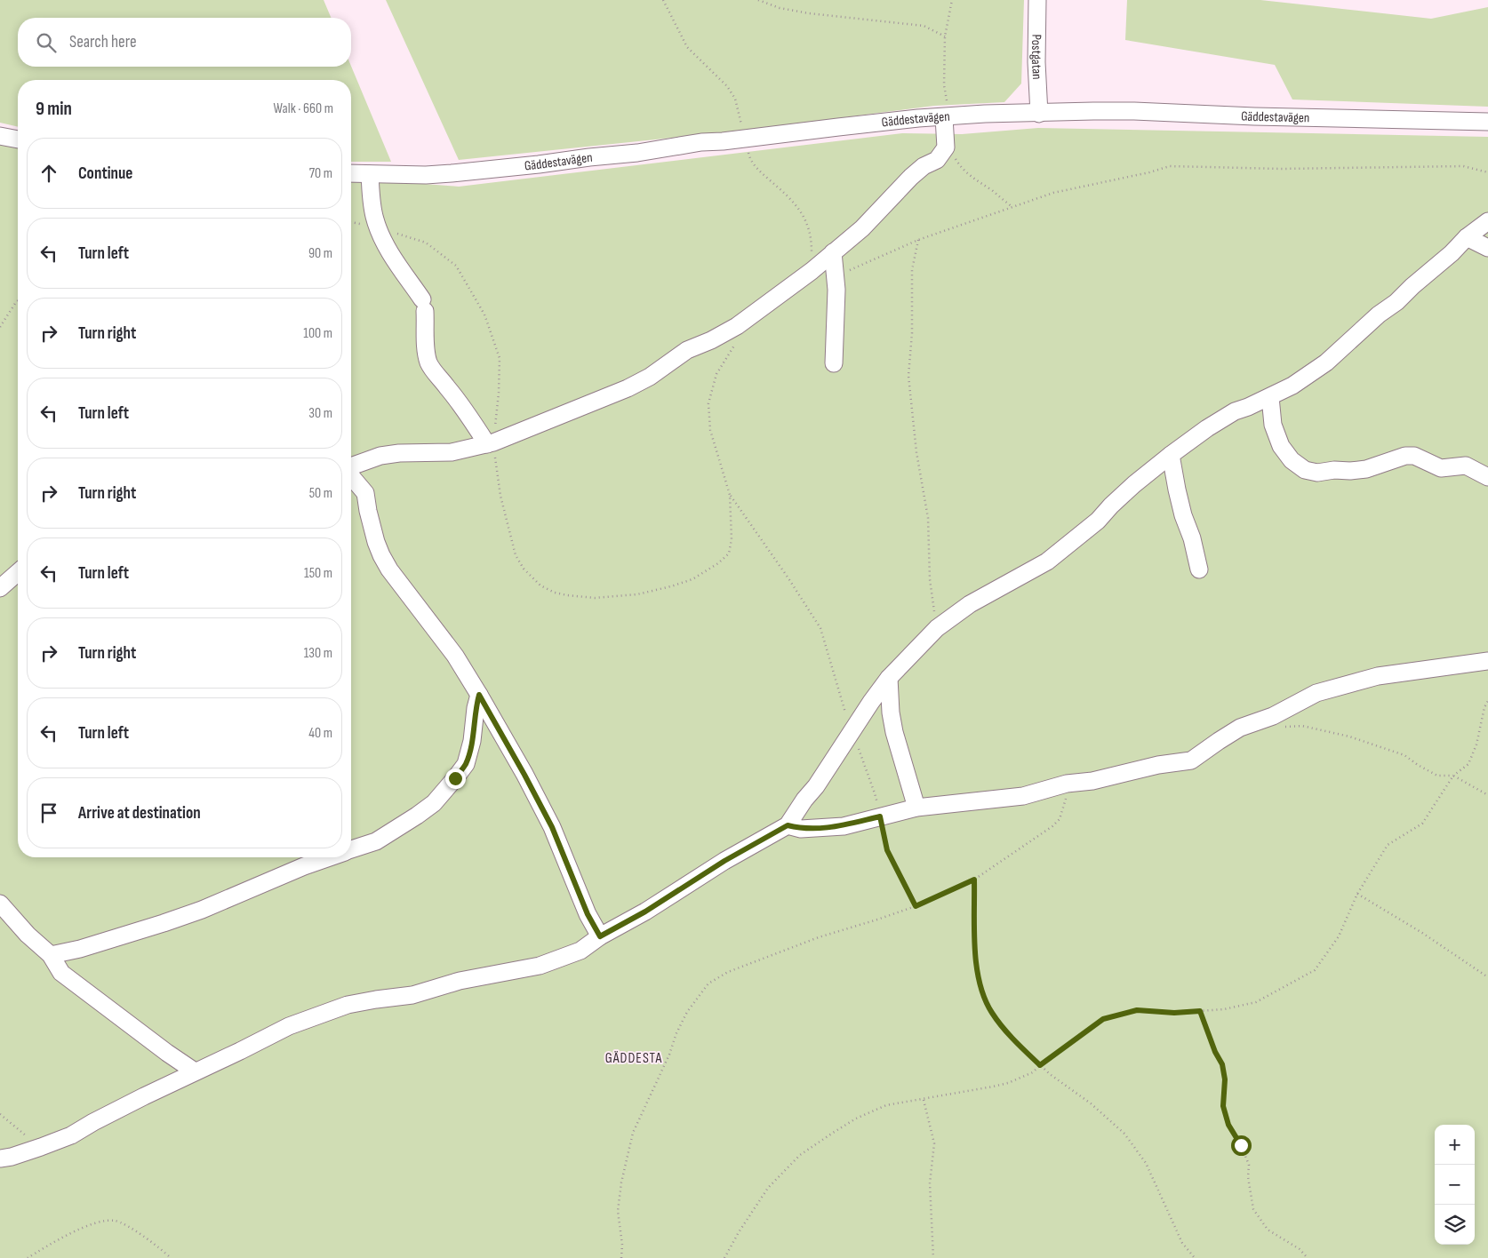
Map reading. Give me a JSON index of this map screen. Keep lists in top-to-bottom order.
{
  "streets": {
    "street": ["Postgatan", "Gäddestavägen"]
  },
  "crossings": [
    ["Postgatan", "Gäddestavägen"]
  ],
  "districts": ["GÄDDESTA"],
  "page": {
    "search": "Search here",
    "heading": ["9 min", "Walk · 660 m"],
    "list": [
      ["Continue", "70 m"],
      ["Turn left", "90 m"],
      ["Turn right", "100 m"],
      ["Turn left", "30 m"],
      ["Turn right", "50 m"],
      ["Turn left", "150 m"],
      ["Turn right", "130 m"],
      ["Turn left", "40 m"],
      "Arrive at destination"
    ],
    "map_buttons": ["+", "−"]
  }
}
